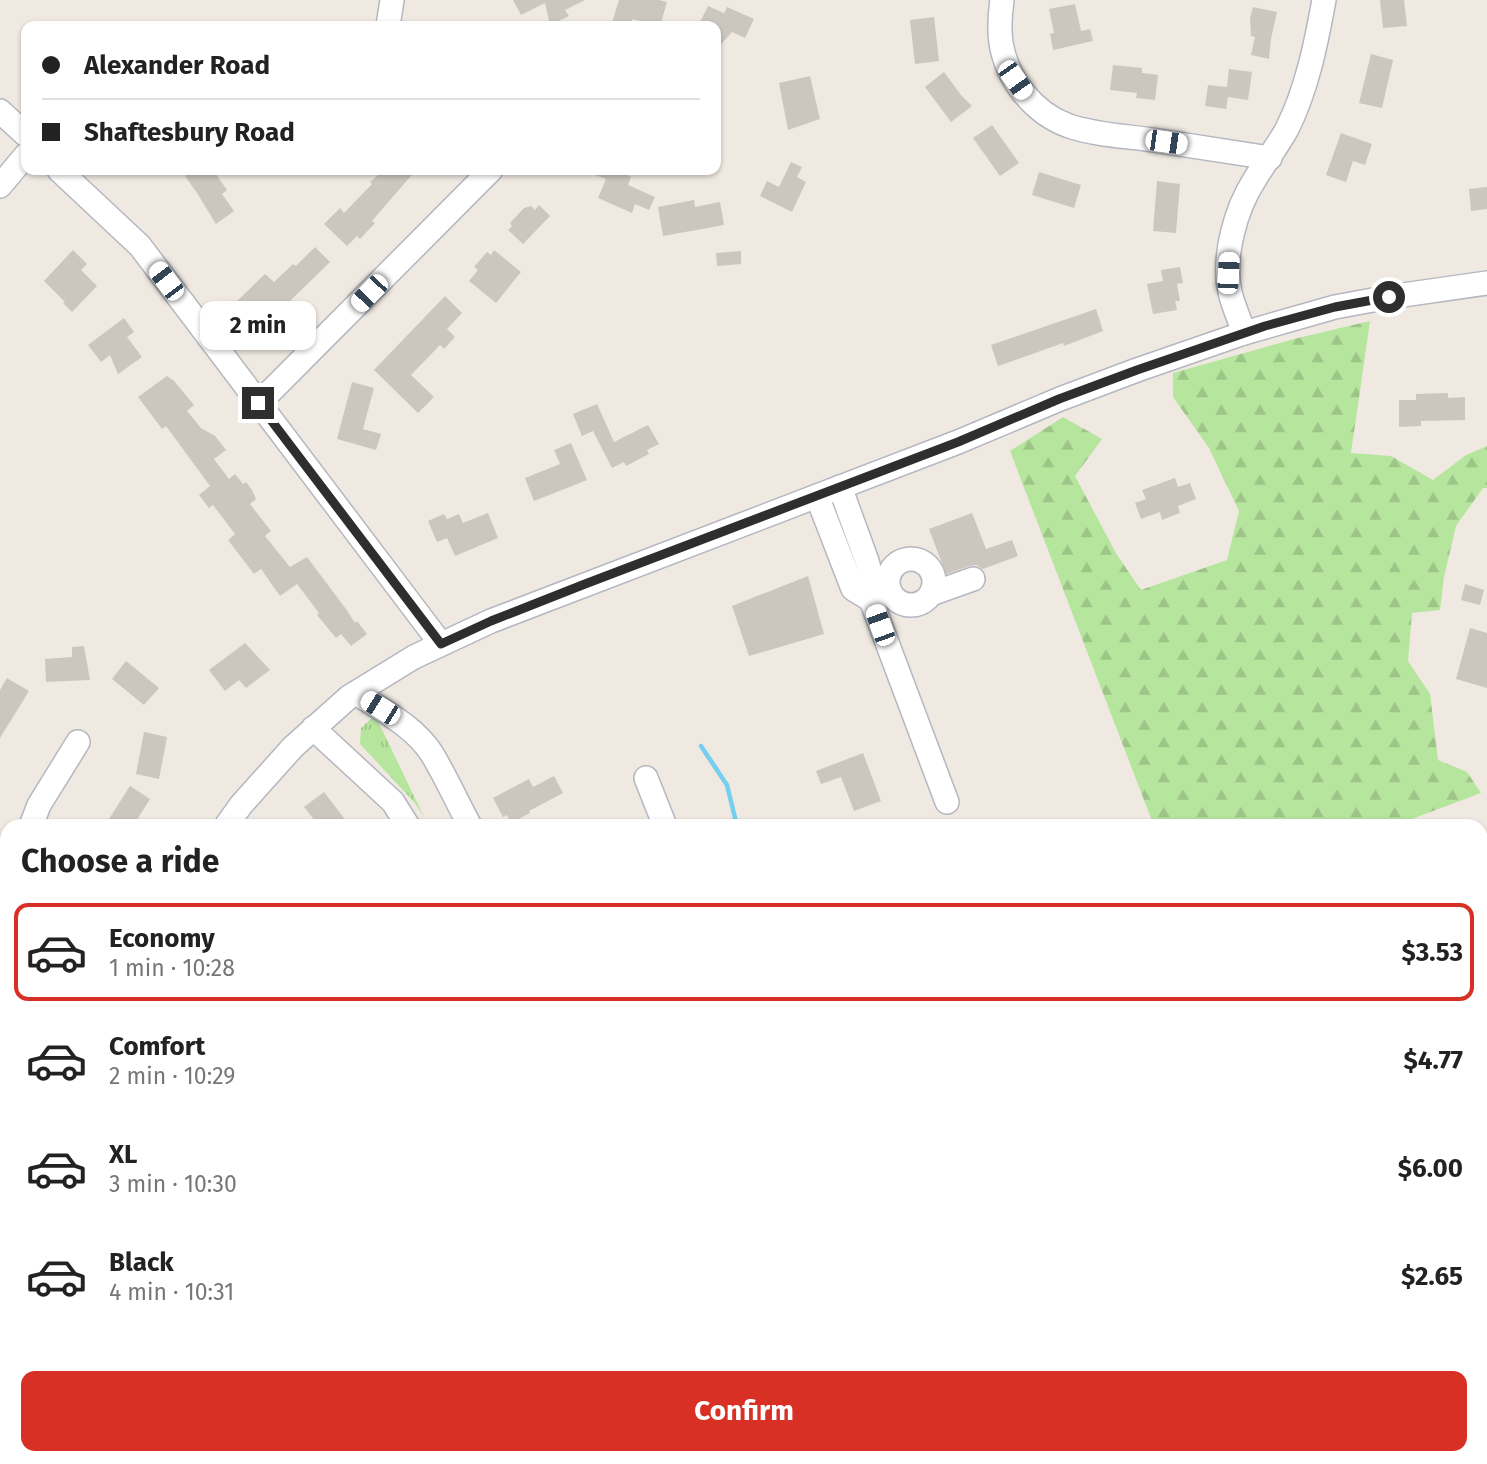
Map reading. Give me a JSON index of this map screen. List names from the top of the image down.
{
  "page": {
    "banner": ["Alexander Road", "Shaftesbury Road"],
    "bubble": "2 min",
    "heading": "Choose a ride",
    "list": [
      {
        "name": "Economy",
        "note": "1 min · 10:28",
        "value": "$3.53"
      },
      {
        "name": "Comfort",
        "note": "2 min · 10:29",
        "value": "$4.77"
      },
      {
        "name": "XL",
        "note": "3 min · 10:30",
        "value": "$6.00"
      },
      {
        "name": "Black",
        "note": "4 min · 10:31",
        "value": "$2.65"
      }
    ],
    "buttons": "Confirm"
  }
}
